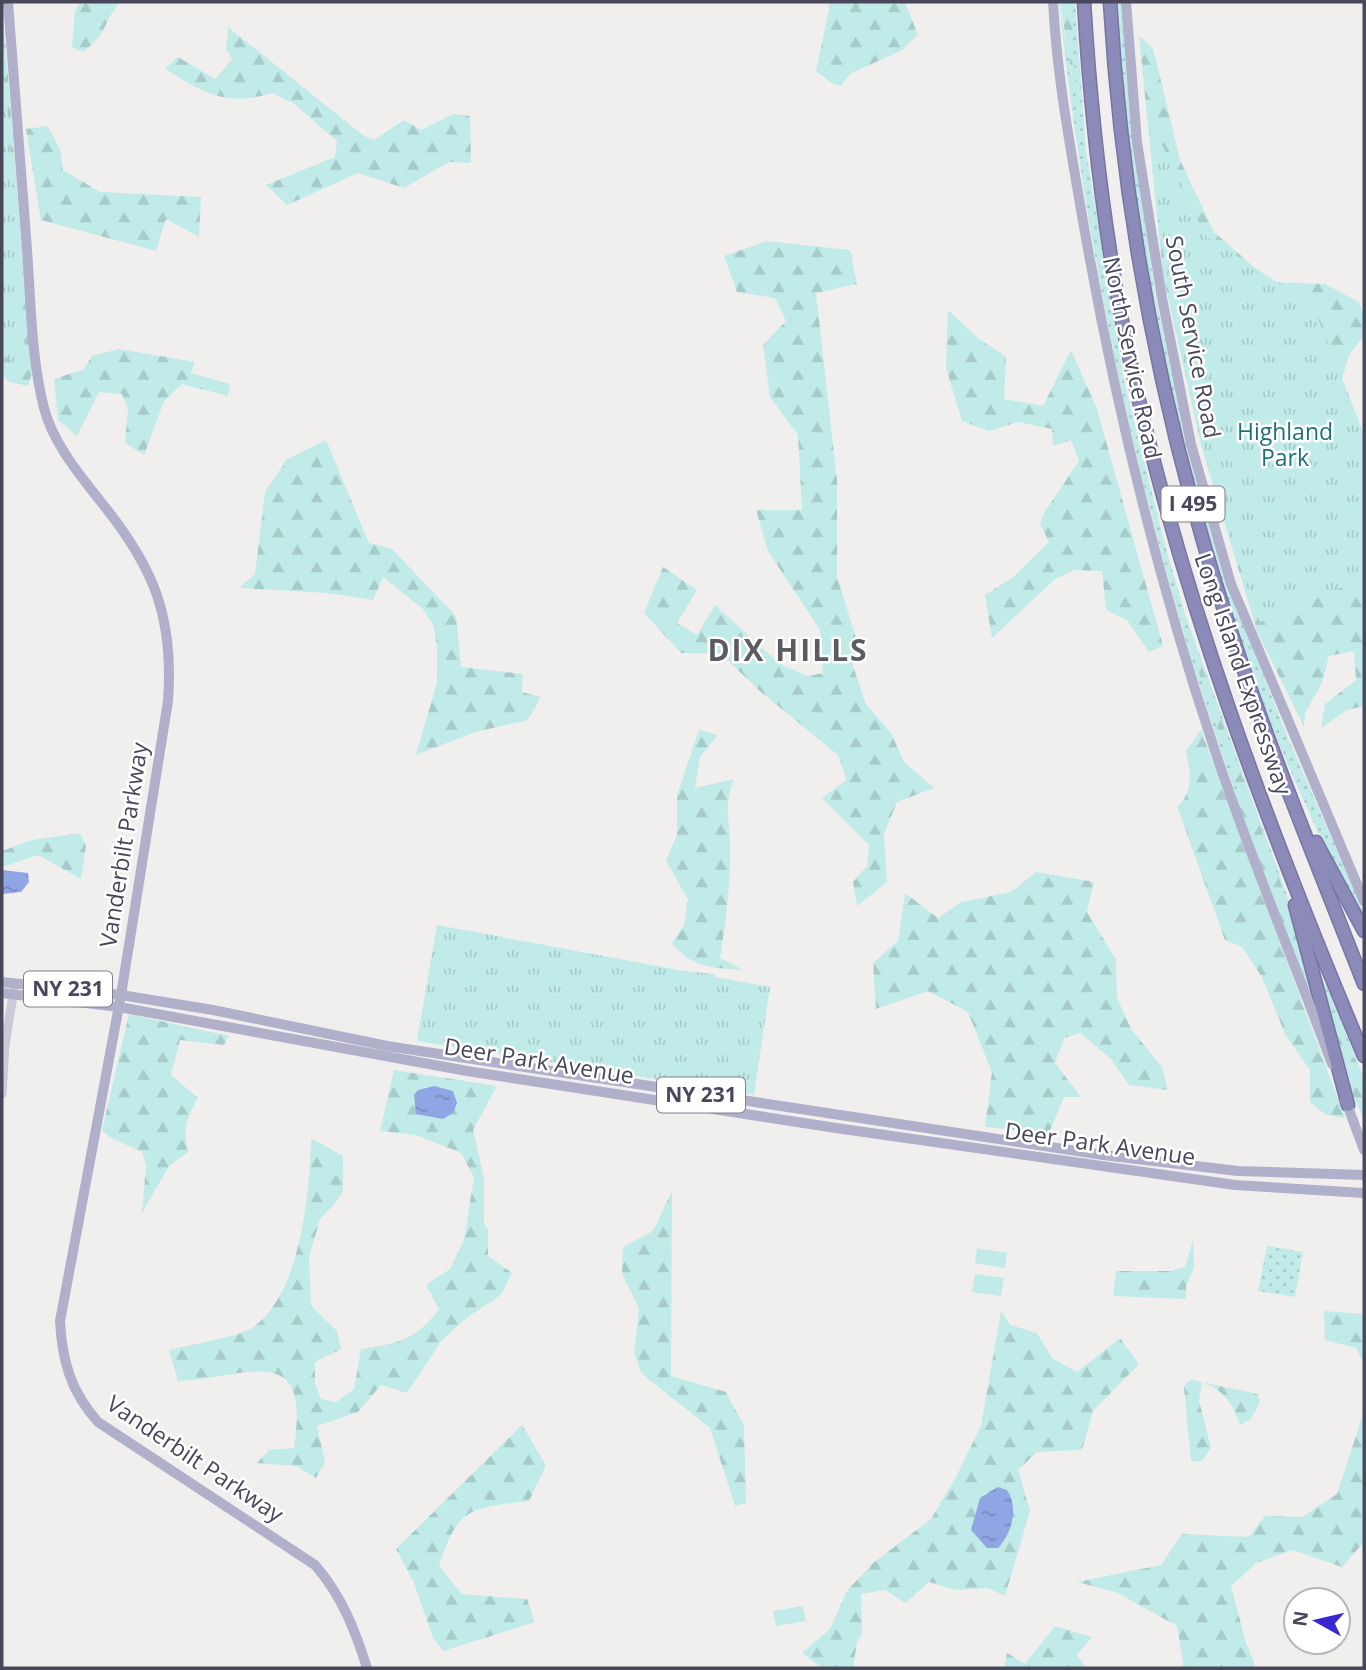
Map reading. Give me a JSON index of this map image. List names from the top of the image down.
{
  "streets": {
    "highway": ["I 495", "Long Island Expressway"],
    "main road": [
      "South Service Road",
      "North Service Road",
      "Vanderbilt Parkway",
      "NY 231",
      "Deer Park Avenue"
    ]
  },
  "crossings": [
    ["Vanderbilt Parkway", "Deer Park Avenue"]
  ],
  "districts": ["DIX HILLS"],
  "parks": ["Highland Park"],
  "north": "left"
}
